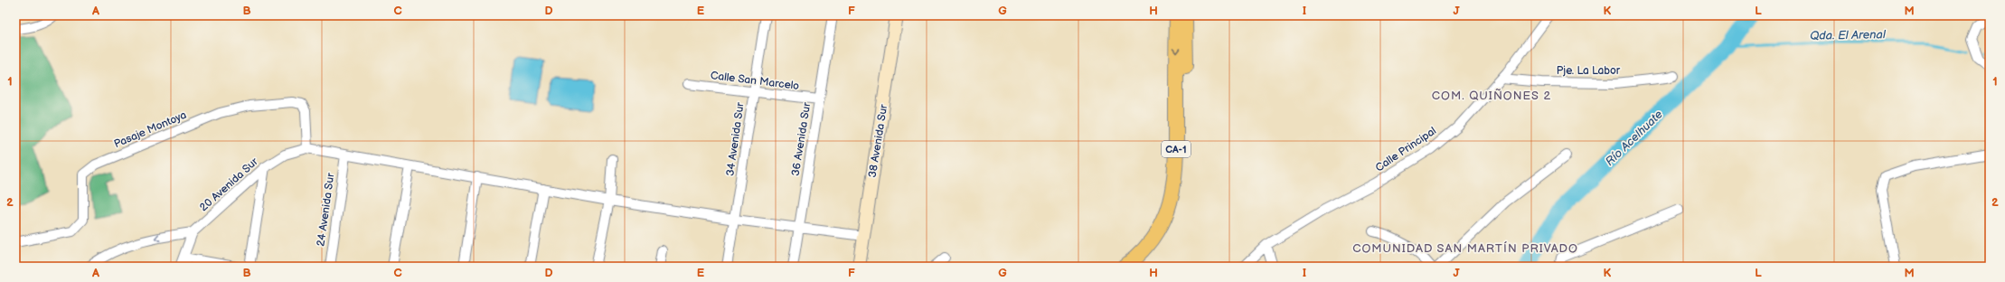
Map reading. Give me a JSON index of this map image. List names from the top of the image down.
{
  "streets": {
    "highway": ["CA-1"],
    "main road": ["38 Avenida Sur"],
    "street": [
      "Pje. La Labor",
      "Calle San Marcelo",
      "Pasaje Montoya",
      "34 Avenida Sur",
      "36 Avenida Sur",
      "Calle Principal",
      "20 Avenida Sur",
      "24 Avenida Sur"
    ]
  },
  "crossings": [
    ["Pje. La Labor", "Calle Principal"],
    ["Calle San Marcelo", "34 Avenida Sur"],
    ["Calle San Marcelo", "36 Avenida Sur"],
    ["Pasaje Montoya", "20 Avenida Sur"]
  ],
  "districts": ["COM. QUIÑONES 2", "COMUNIDAD SAN MARTÍN PRIVADO"],
  "water": ["Qda. El Arenal", "Río Acelhuate"],
  "grid": {
    "columns": [
      "A",
      "B",
      "C",
      "D",
      "E",
      "F",
      "G",
      "H",
      "I",
      "J",
      "K",
      "L",
      "M"
    ],
    "rows": ["1", "2"]
  }
}
